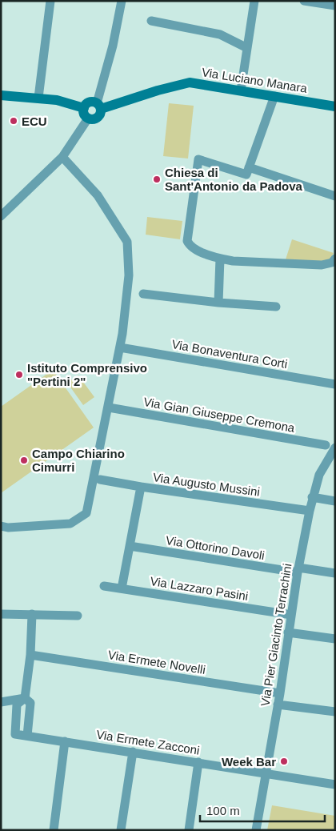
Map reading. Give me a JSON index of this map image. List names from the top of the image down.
{
  "streets": {
    "street": [
      "Via Luciano Manara",
      "Via Bonaventura Corti",
      "Via Gian Giuseppe Cremona",
      "Via Augusto Mussini",
      "Via Ottorino Davoli",
      "Via Lazzaro Pasini",
      "Via Pier Giacinto Terrachini",
      "Via Ermete Novelli",
      "Via Ermete Zacconi"
    ]
  },
  "crossings": [
    ["Via Augusto Mussini", "Via Pier Giacinto Terrachini"],
    ["Via Ottorino Davoli", "Via Pier Giacinto Terrachini"],
    ["Via Lazzaro Pasini", "Via Pier Giacinto Terrachini"],
    ["Via Pier Giacinto Terrachini", "Via Ermete Novelli"],
    ["Via Pier Giacinto Terrachini", "Via Ermete Zacconi"]
  ],
  "places": [
    "ECU",
    "Chiesa di Sant'Antonio da Padova",
    "Istituto Comprensivo \"Pertini 2\"",
    "Campo Chiarino Cimurri",
    "Week Bar"
  ],
  "scale_bar": "100 m"
}
